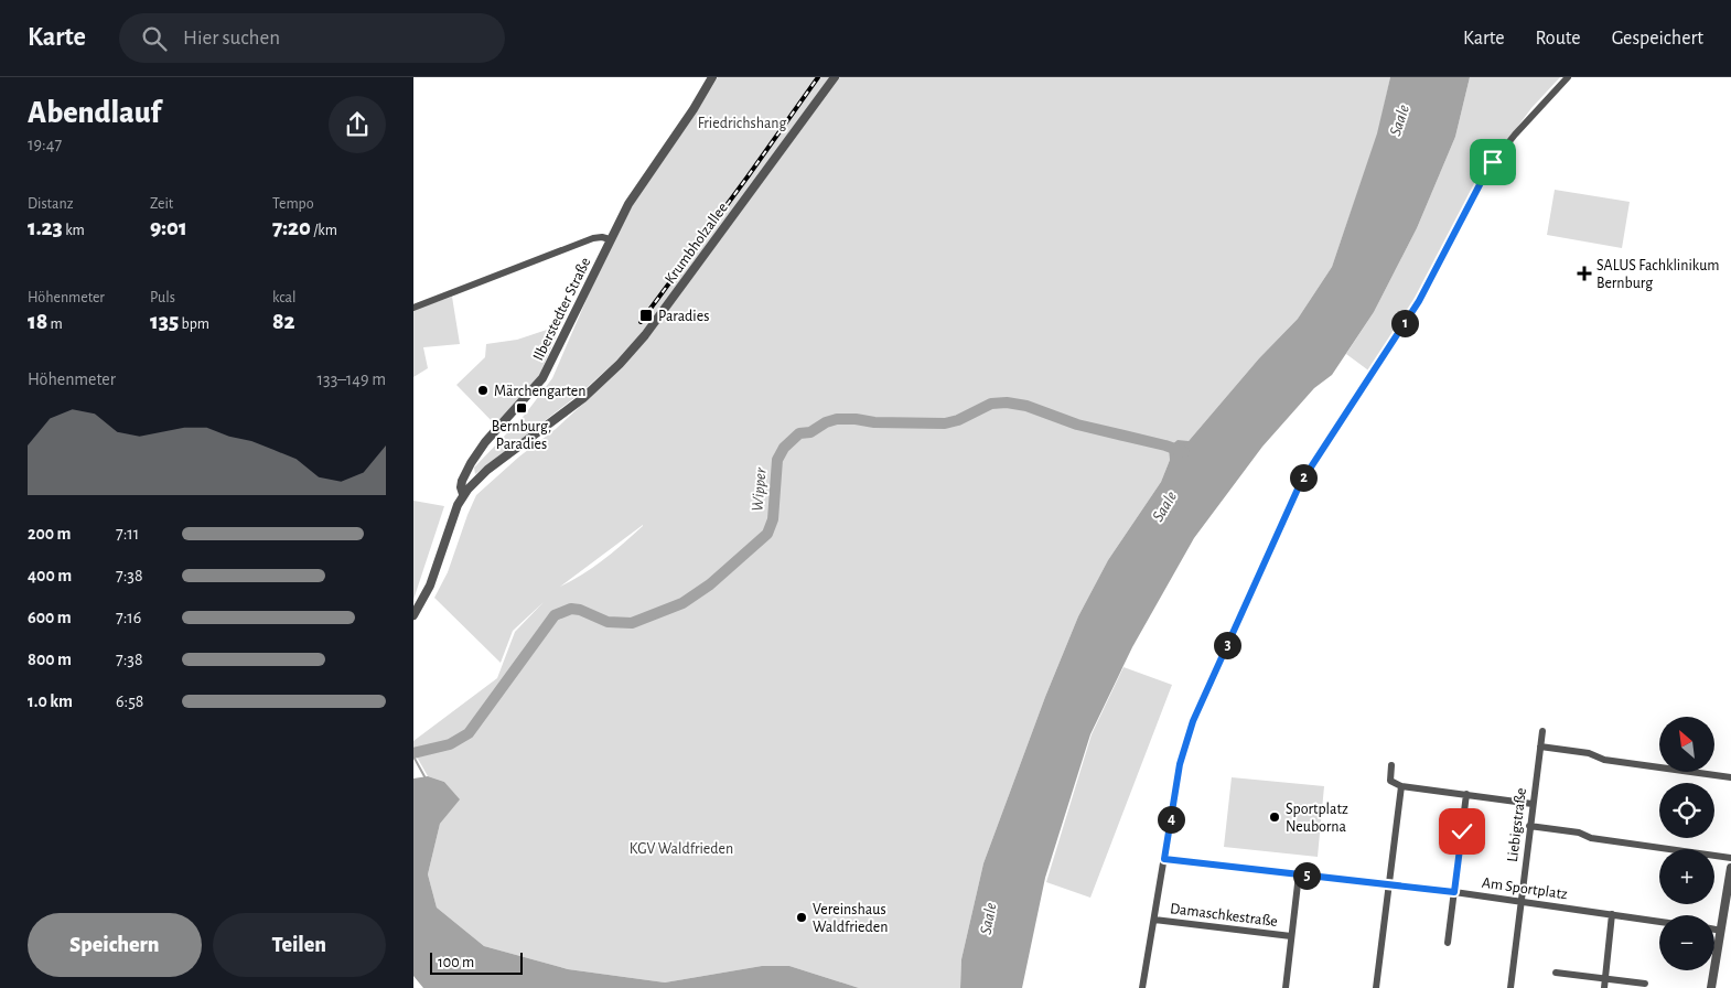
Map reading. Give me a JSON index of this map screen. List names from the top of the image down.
{
  "streets": {
    "street": [
      "Krumbholzallee",
      "Ilberstedter Straße",
      "Liebigstraße",
      "Am Sportplatz",
      "Damaschkestraße"
    ]
  },
  "crossings": [
    ["Krumbholzallee", "Ilberstedter Straße"],
    ["Liebigstraße", "Am Sportplatz"],
    ["Am Sportplatz", "Damaschkestraße"]
  ],
  "water": ["Saale", "Wipper"],
  "parks": ["Friedrichshang", "KGV Waldfrieden"],
  "places": {
    "health": ["SALUS Fachklinikum Bernburg"],
    "transit": ["Paradies", "Bernburg, Paradies"],
    "other": ["Märchengarten", "Sportplatz Neuborna", "Vereinshaus Waldfrieden"]
  },
  "scale_bar": "100 m",
  "north": "top left",
  "page": {
    "header": "Karte",
    "search": "Hier suchen",
    "nav": ["Karte", "Route", "Gespeichert"],
    "heading": ["Abendlauf", "19:47"],
    "stats": [
      ["Distanz", "1.23 km"],
      ["Zeit", "9:01"],
      ["Tempo", "7:20 /km"],
      ["Höhenmeter", "18 m"],
      ["Puls", "135 bpm"],
      ["kcal", "82"]
    ],
    "pins": [
      "1",
      "2",
      "3",
      "4",
      "5"
    ],
    "chart": ["Höhenmeter", "133–149 m"],
    "list": [
      {
        "name": "200 m",
        "note": "7:11"
      },
      {
        "name": "400 m",
        "note": "7:38"
      },
      {
        "name": "600 m",
        "note": "7:16"
      },
      {
        "name": "800 m",
        "note": "7:38"
      },
      {
        "name": "1.0 km",
        "note": "6:58"
      }
    ],
    "map_buttons": ["+", "−"],
    "buttons": ["Speichern", "Teilen"],
    "scale": "100 m"
  }
}
